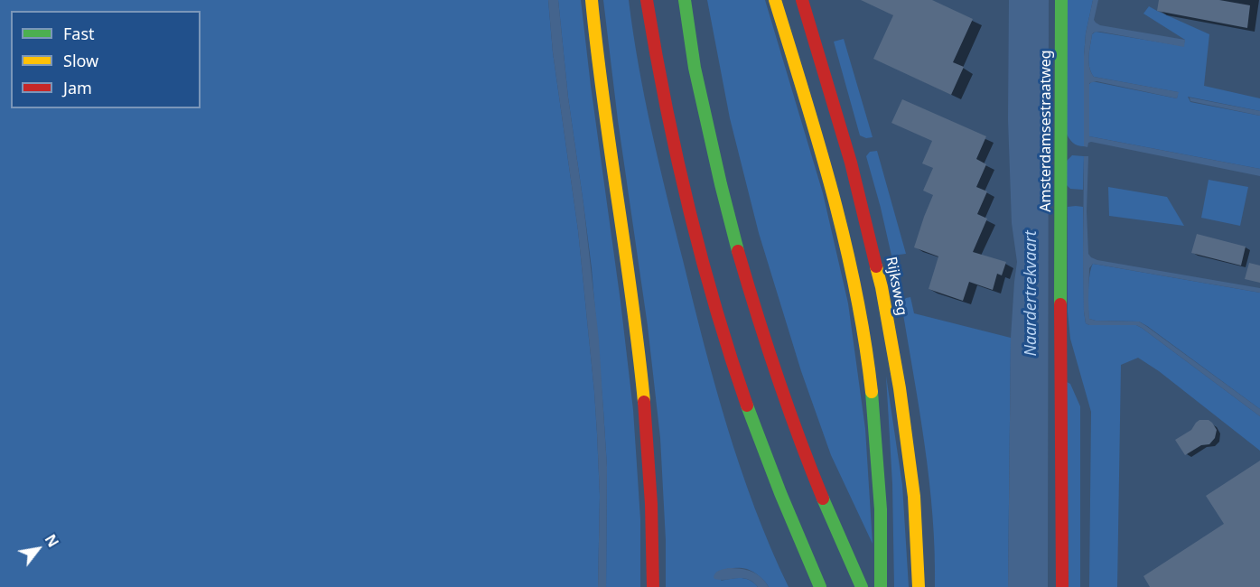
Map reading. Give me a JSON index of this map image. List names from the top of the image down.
{
  "streets": {
    "main road": ["Amsterdamsestraatweg", "Rijksweg"]
  },
  "water": ["Naardertrekvaart"],
  "legend": ["Fast", "Slow", "Jam"],
  "north": "top right"
}
